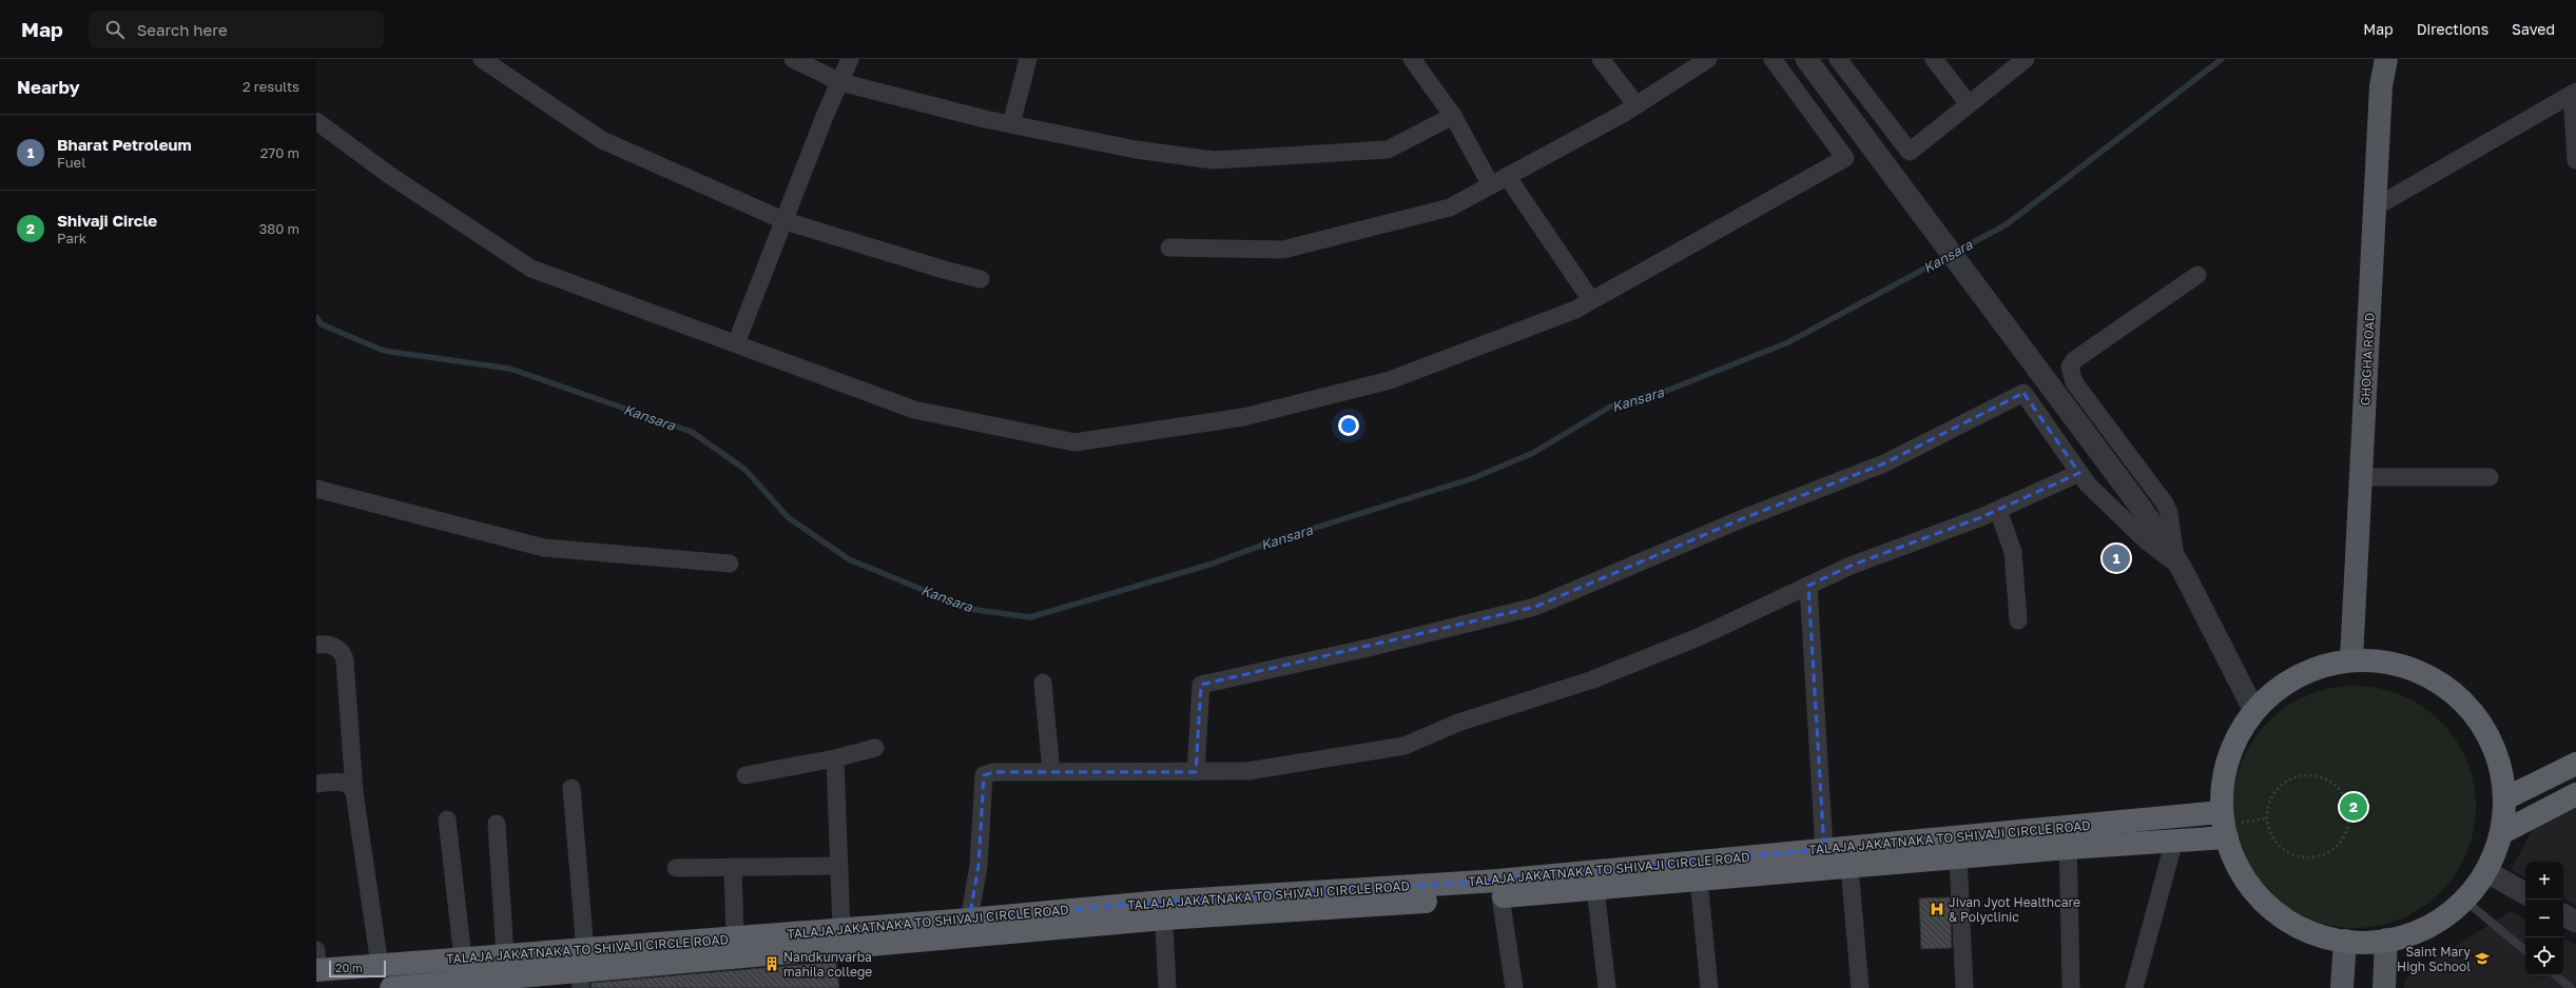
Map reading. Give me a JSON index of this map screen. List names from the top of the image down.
{
  "streets": {
    "highway": ["TALAJA JAKATNAKA TO SHIVAJI CIRCLE ROAD"],
    "main road": ["GHOGHA ROAD"]
  },
  "water": ["Kansara"],
  "places": {
    "hospital": ["Jivan Jyot Healthcare & Polyclinic"],
    "school or university": ["Saint Mary High School"],
    "building": ["Nandkunvarba mahila college"]
  },
  "scale_bar": "20 m",
  "page": {
    "header": "Map",
    "search": "Search here",
    "nav": ["Map", "Directions", "Saved"],
    "heading": ["Nearby", "2 results"],
    "list": [
      {
        "mark": "1",
        "name": "Bharat Petroleum",
        "note": "Fuel",
        "value": "270 m"
      },
      {
        "mark": "2",
        "name": "Shivaji Circle",
        "note": "Park",
        "value": "380 m"
      }
    ],
    "pins": ["1", "2"],
    "map_buttons": ["+", "−"],
    "scale": "20 m"
  }
}
